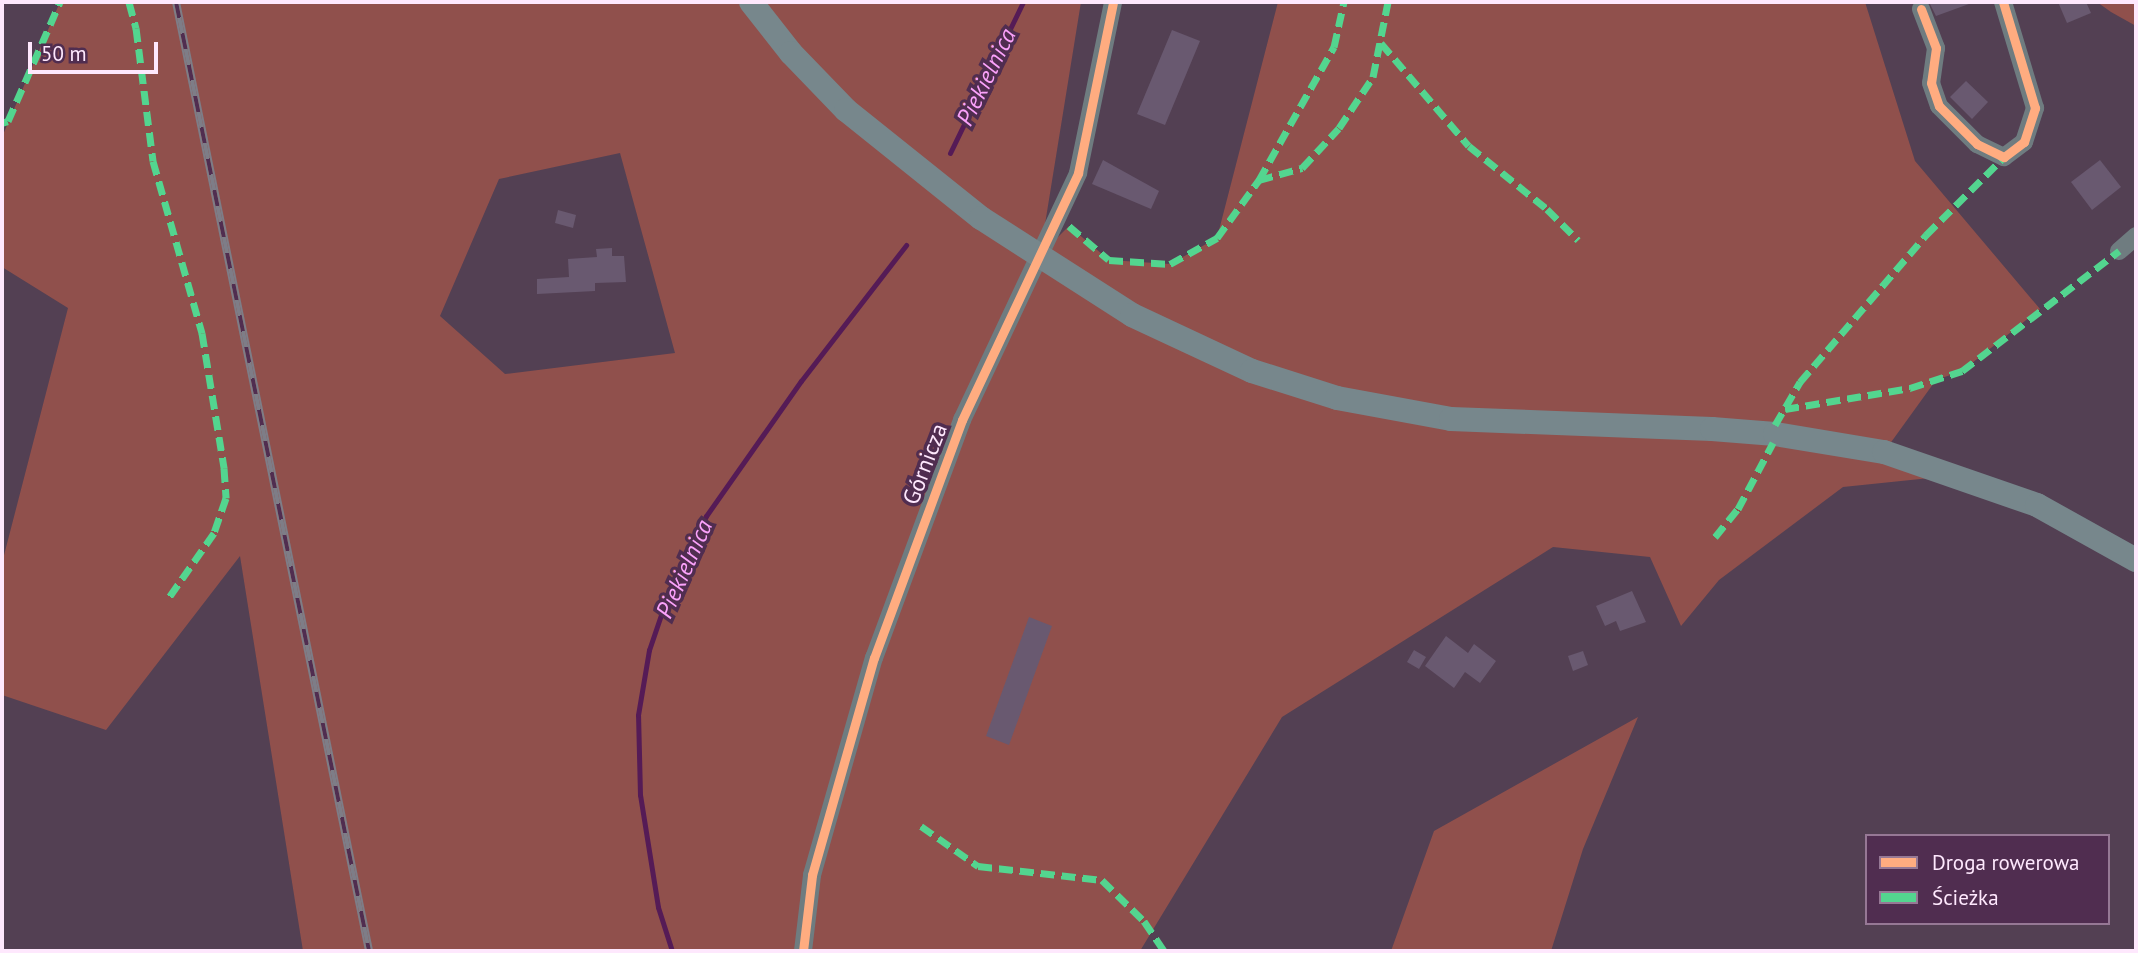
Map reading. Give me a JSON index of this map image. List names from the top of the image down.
{
  "streets": {
    "street": ["Górnicza"]
  },
  "water": ["Piekielnica"],
  "legend": ["Droga rowerowa", "Ścieżka"],
  "scale_bar": "50 m"
}
